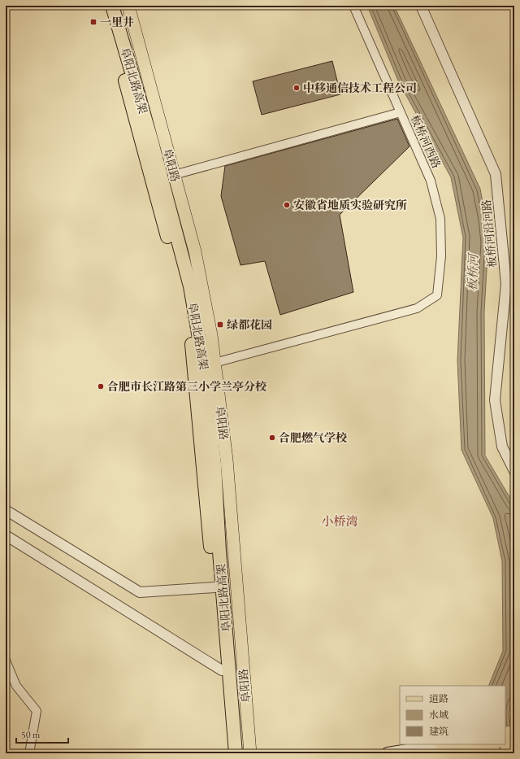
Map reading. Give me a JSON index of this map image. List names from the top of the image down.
{
  "streets": {
    "highway": ["阜阳北路高架"],
    "main road": ["阜阳路"],
    "street": ["板桥河西路", "板桥河沿河路"]
  },
  "crossings": [
    ["板桥河西路", "阜阳路"]
  ],
  "districts": ["小桥湾"],
  "water": ["板桥河"],
  "places": {
    "transit": ["一里井", "绿都花园"],
    "other": [
      "中移通信技术工程公司",
      "安徽省地质实验研究所",
      "合肥市长江路第三小学兰亭分校",
      "合肥燃气学校"
    ]
  },
  "legend": ["道路", "水域", "建筑"],
  "scale_bar": "50 m"
}
